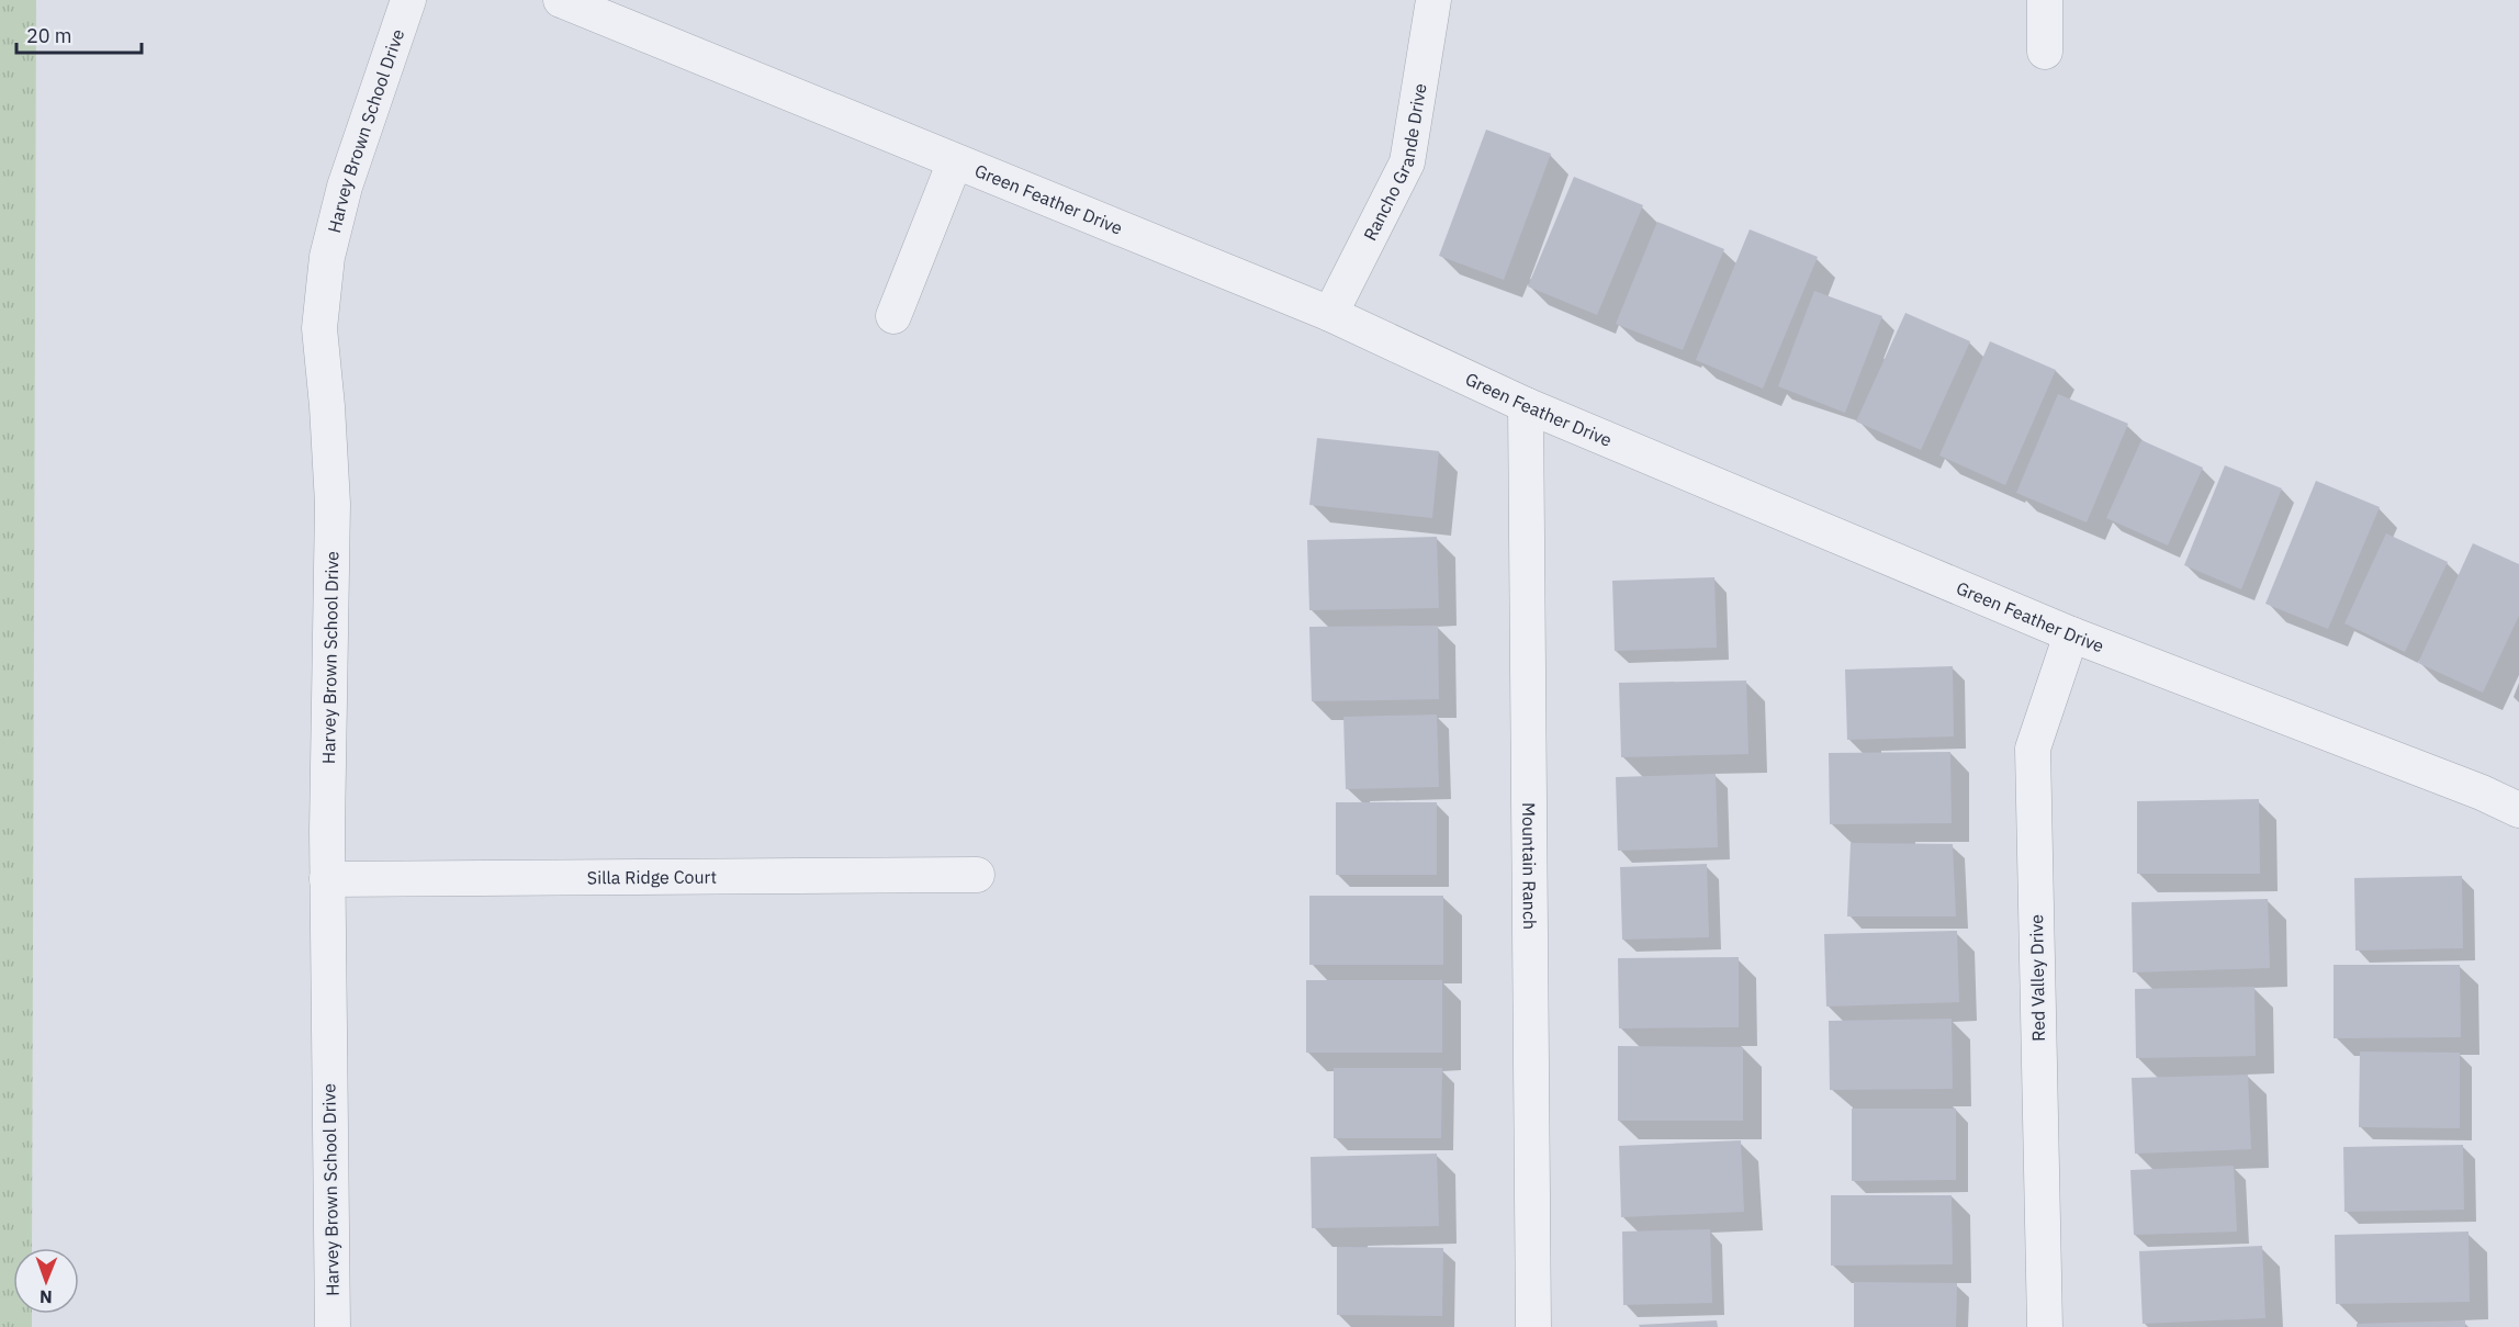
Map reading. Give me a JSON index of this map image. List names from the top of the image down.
{
  "streets": {
    "street": [
      "Harvey Brown School Drive",
      "Rancho Grande Drive",
      "Green Feather Drive",
      "Mountain Ranch",
      "Silla Ridge Court",
      "Red Valley Drive"
    ]
  },
  "crossings": [
    ["Harvey Brown School Drive", "Silla Ridge Court"],
    ["Rancho Grande Drive", "Green Feather Drive"],
    ["Green Feather Drive", "Mountain Ranch"],
    ["Green Feather Drive", "Red Valley Drive"]
  ],
  "scale_bar": "20 m",
  "north": "bottom"
}
